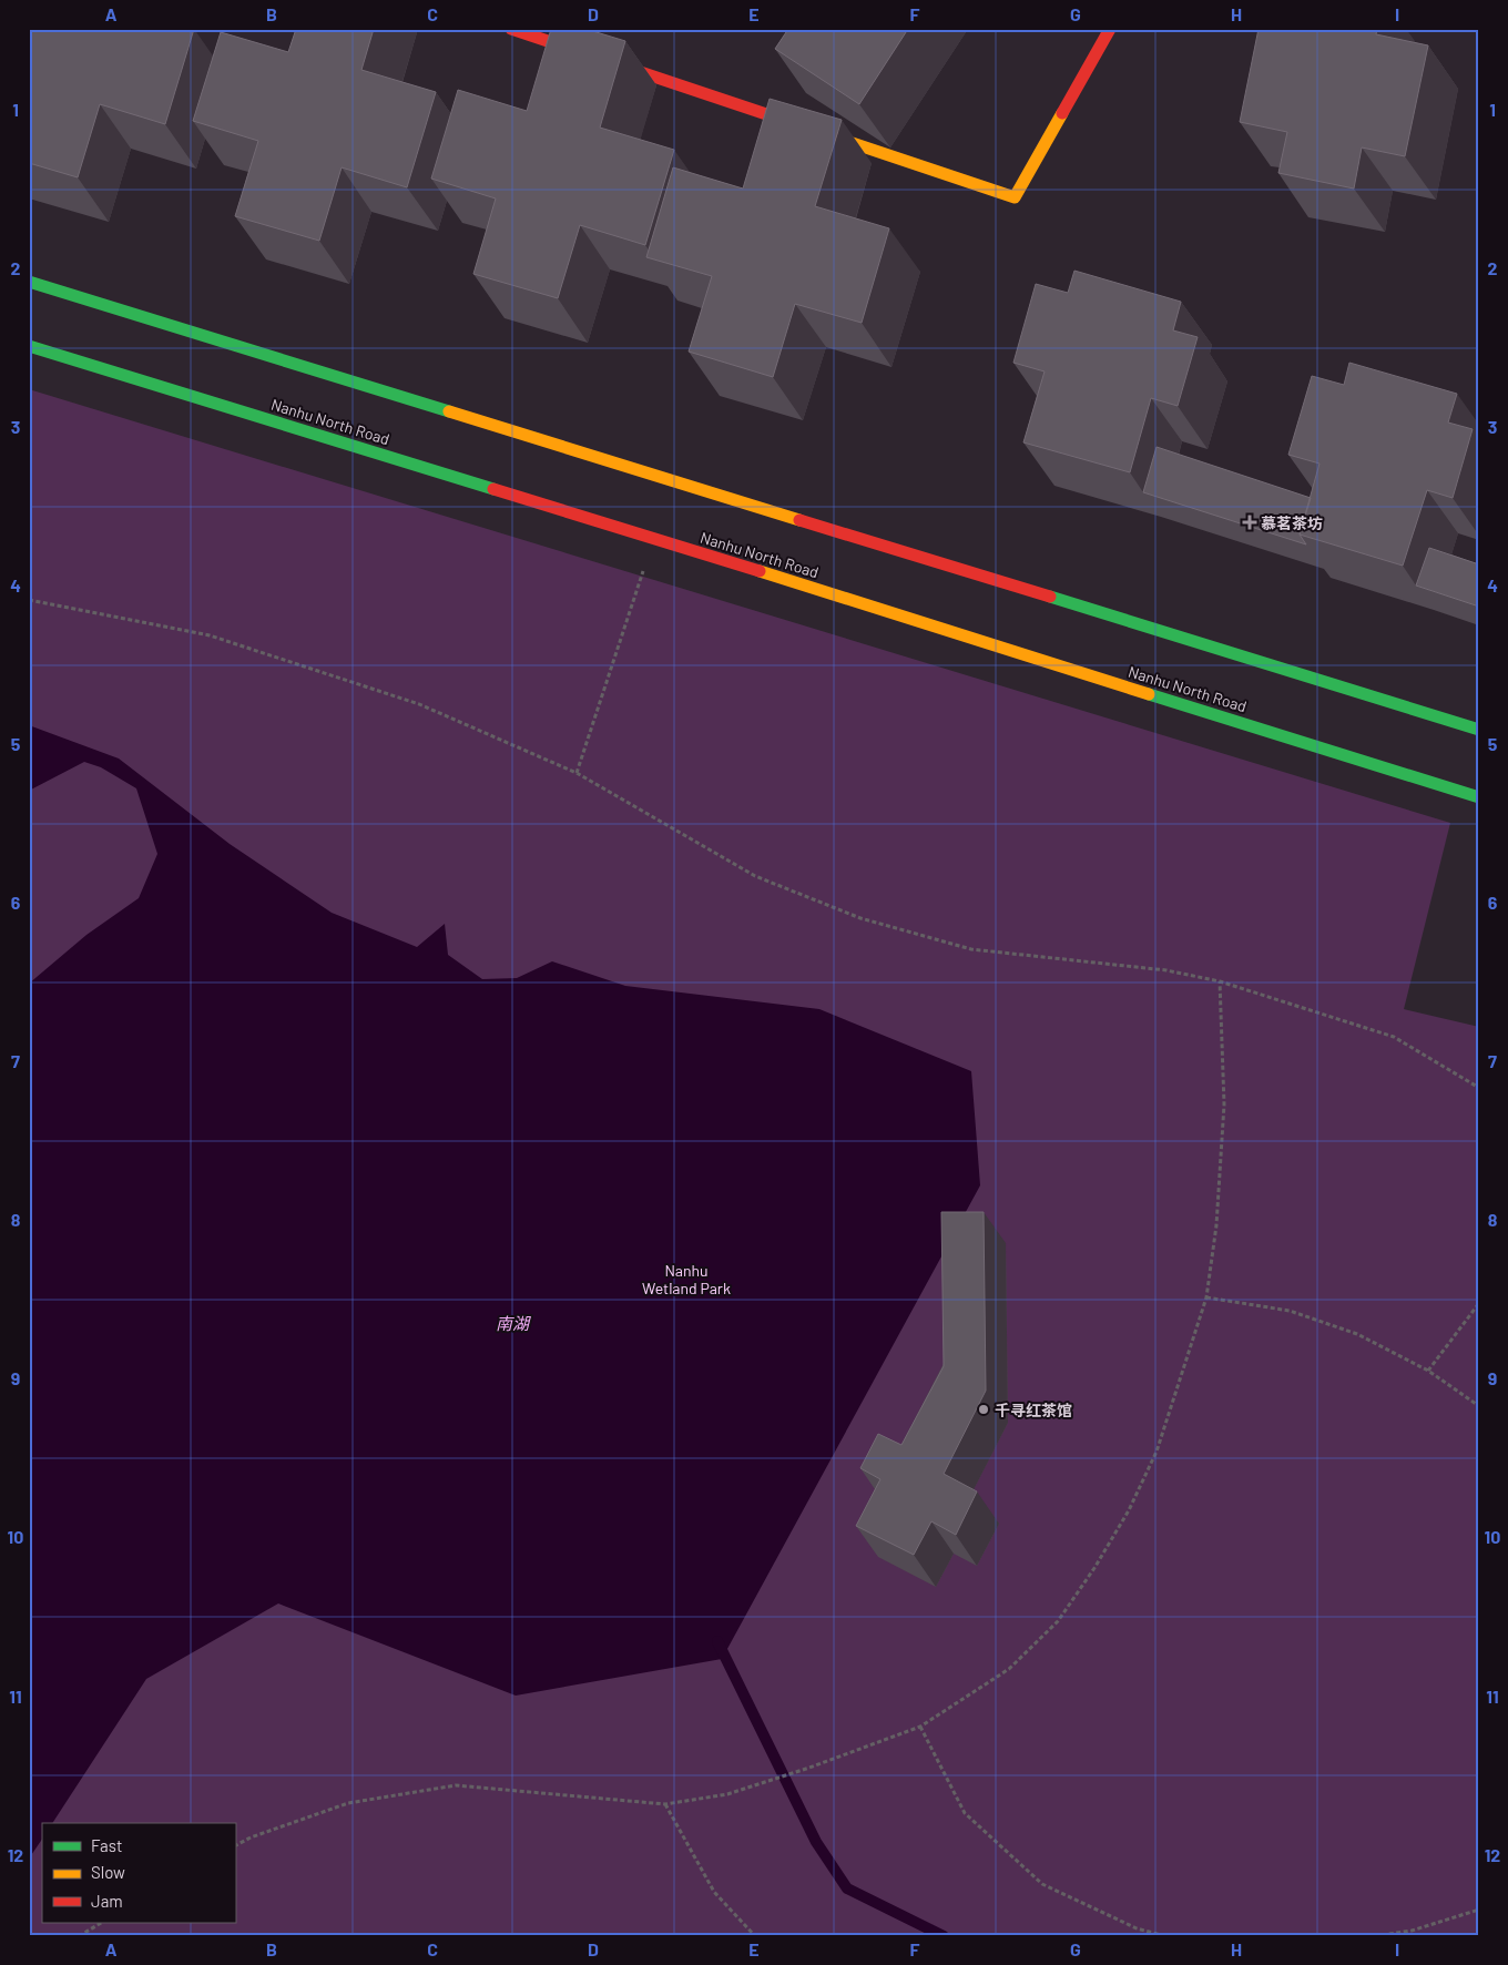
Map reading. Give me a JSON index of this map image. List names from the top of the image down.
{
  "streets": {
    "main road": ["Nanhu North Road"]
  },
  "water": ["南湖"],
  "parks": ["Nanhu Wetland Park"],
  "places": {
    "health": ["慕茗茶坊"],
    "other": ["千寻红茶馆"]
  },
  "legend": ["Fast", "Slow", "Jam"],
  "grid": {
    "columns": [
      "A",
      "B",
      "C",
      "D",
      "E",
      "F",
      "G",
      "H",
      "I"
    ],
    "rows": [
      "1",
      "2",
      "3",
      "4",
      "5",
      "6",
      "7",
      "8",
      "9",
      "10",
      "11",
      "12"
    ]
  }
}
